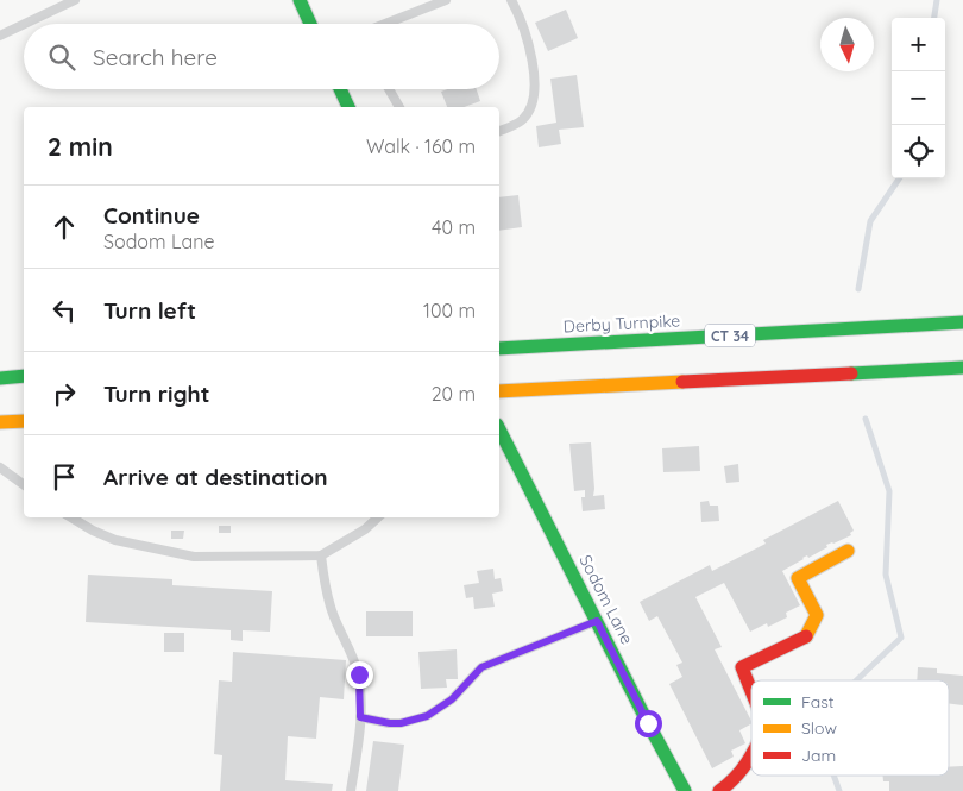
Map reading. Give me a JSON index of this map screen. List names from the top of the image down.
{
  "streets": {
    "main road": ["Derby Turnpike", "CT 34", "Sodom Lane"]
  },
  "legend": ["Fast", "Slow", "Jam"],
  "north": "bottom",
  "page": {
    "map_buttons": ["+", "−"],
    "search": "Search here",
    "heading": ["2 min", "Walk · 160 m"],
    "list": [
      ["Continue", "Sodom Lane", "40 m"],
      ["Turn left", "100 m"],
      ["Turn right", "20 m"],
      "Arrive at destination"
    ]
  }
}
